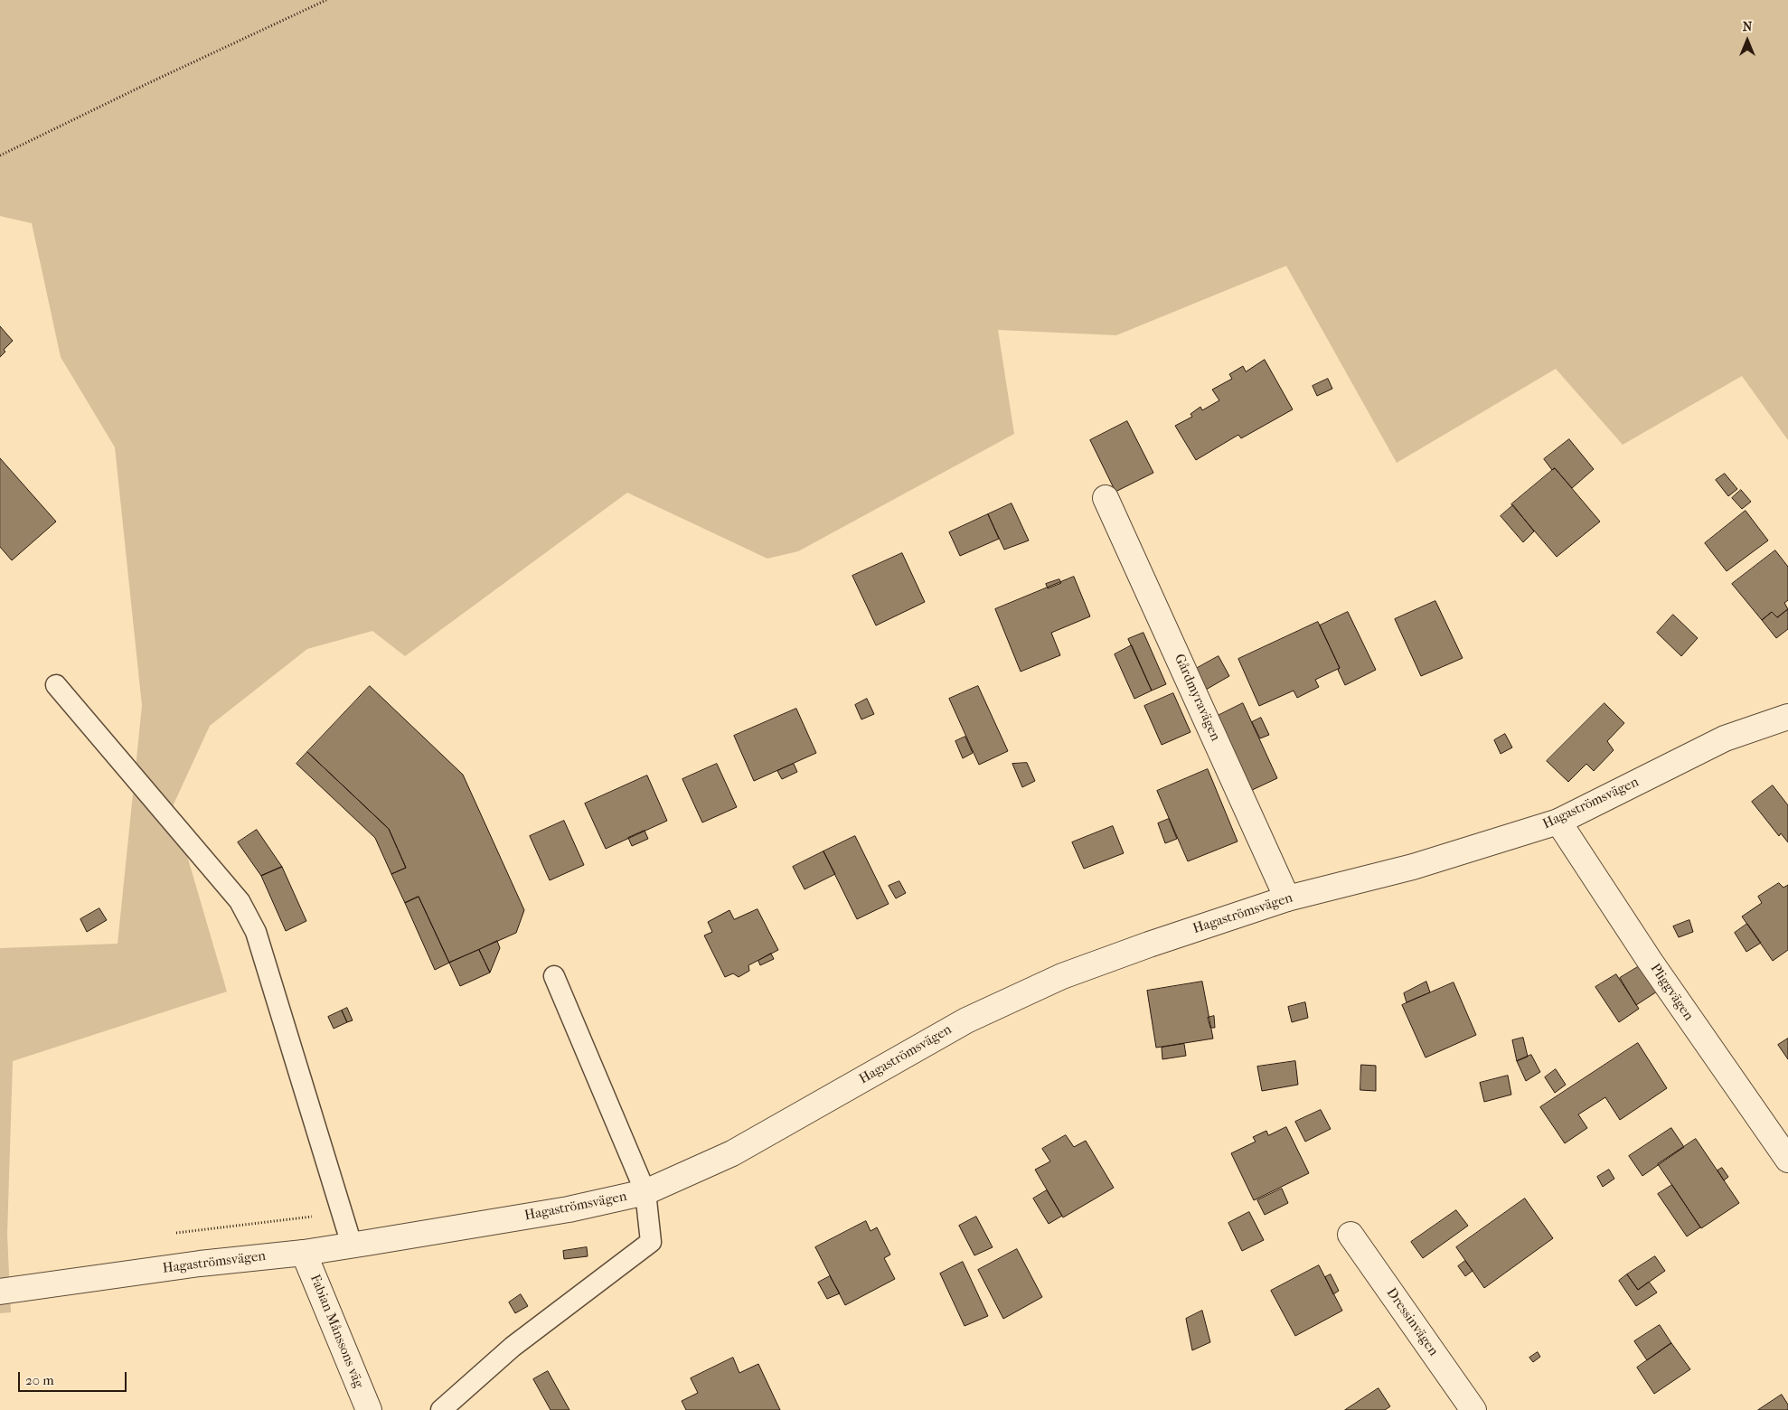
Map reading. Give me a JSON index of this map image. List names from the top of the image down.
{
  "streets": {
    "street": [
      "Gårdmyravägen",
      "Hagaströmsvägen",
      "Pliggvägen",
      "Dressinvägen",
      "Fabian Månssons väg"
    ]
  },
  "crossings": [
    ["Gårdmyravägen", "Hagaströmsvägen"],
    ["Hagaströmsvägen", "Pliggvägen"],
    ["Hagaströmsvägen", "Fabian Månssons väg"]
  ],
  "scale_bar": "20 m",
  "north": "top"
}
